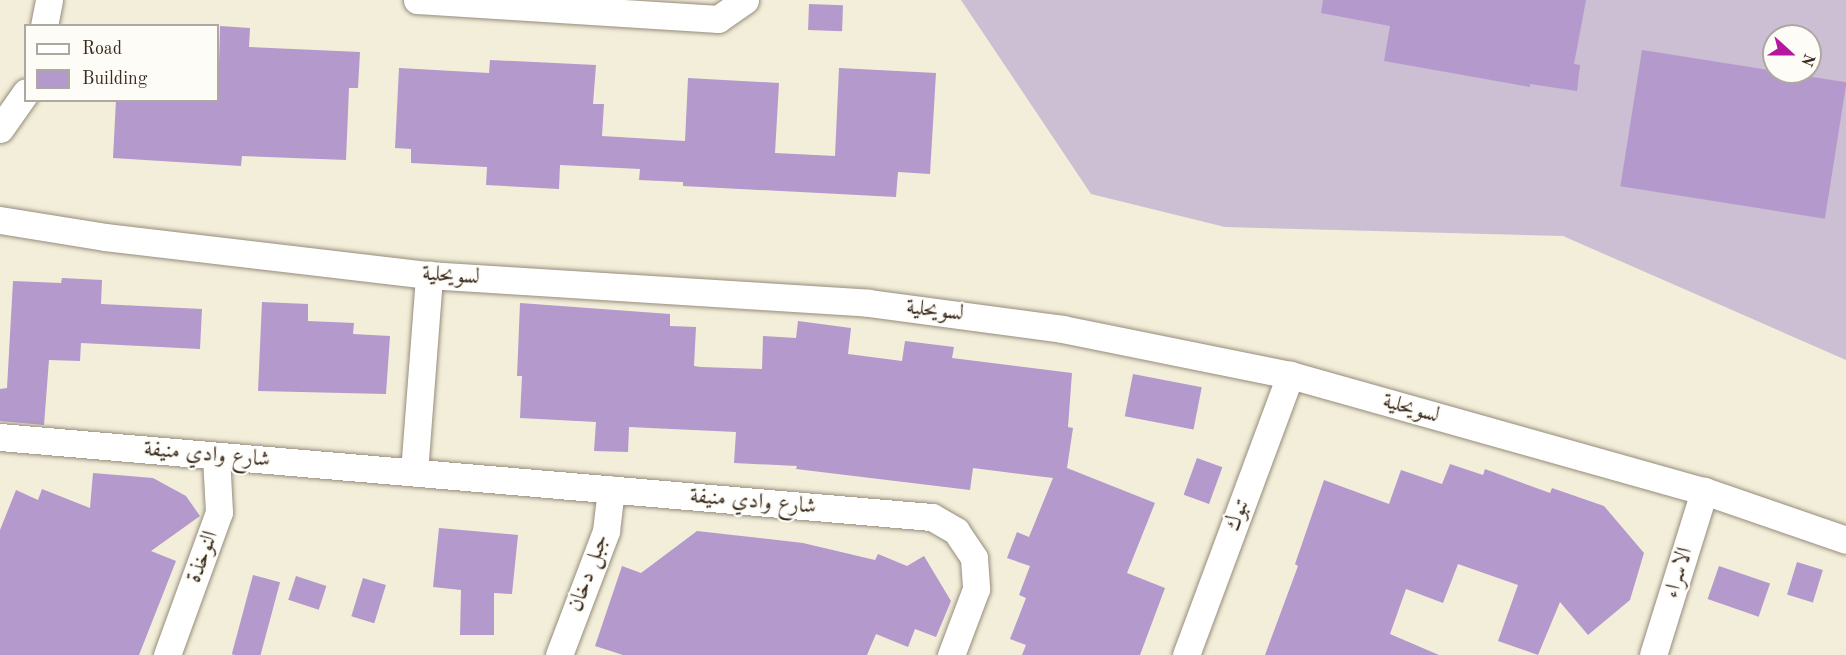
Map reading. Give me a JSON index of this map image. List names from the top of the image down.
{
  "streets": {
    "street": [
      "لسويحلية",
      "شارع وادي منيفة",
      "تبوك",
      "النوخذة",
      "جبل دخان",
      "الاسراء"
    ]
  },
  "crossings": [
    ["لسويحلية", "تبوك"],
    ["لسويحلية", "الاسراء"],
    ["شارع وادي منيفة", "النوخذة"],
    ["شارع وادي منيفة", "جبل دخان"]
  ],
  "legend": ["Road", "Building"],
  "north": "right"
}
